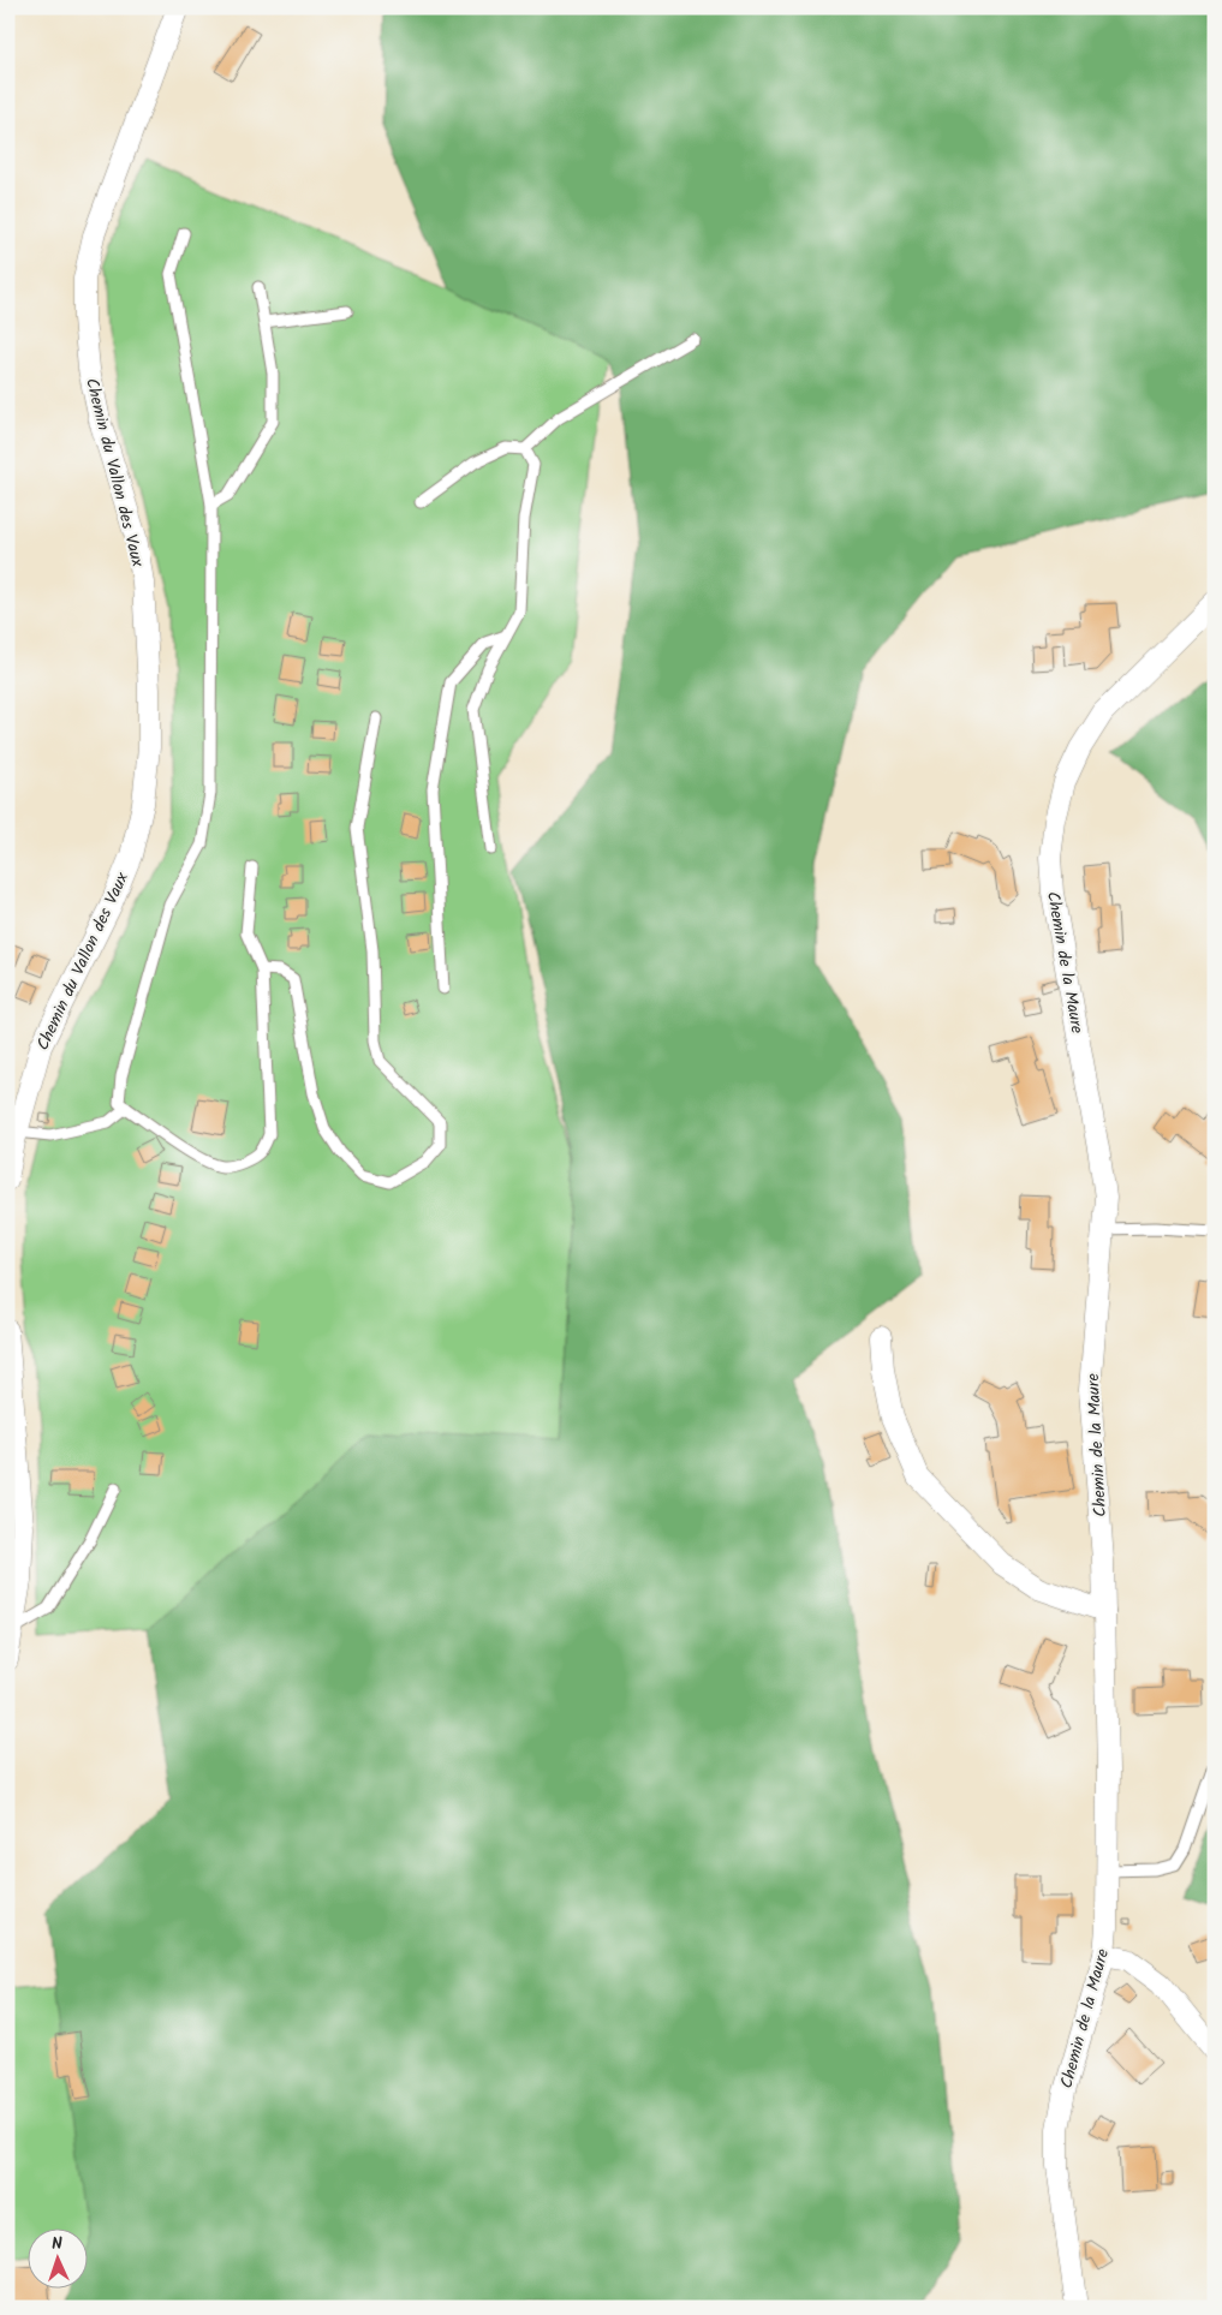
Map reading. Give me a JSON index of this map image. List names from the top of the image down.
{
  "streets": {
    "street": ["Chemin du Vallon des Vaux", "Chemin de la Maure"]
  },
  "north": "top"
}
